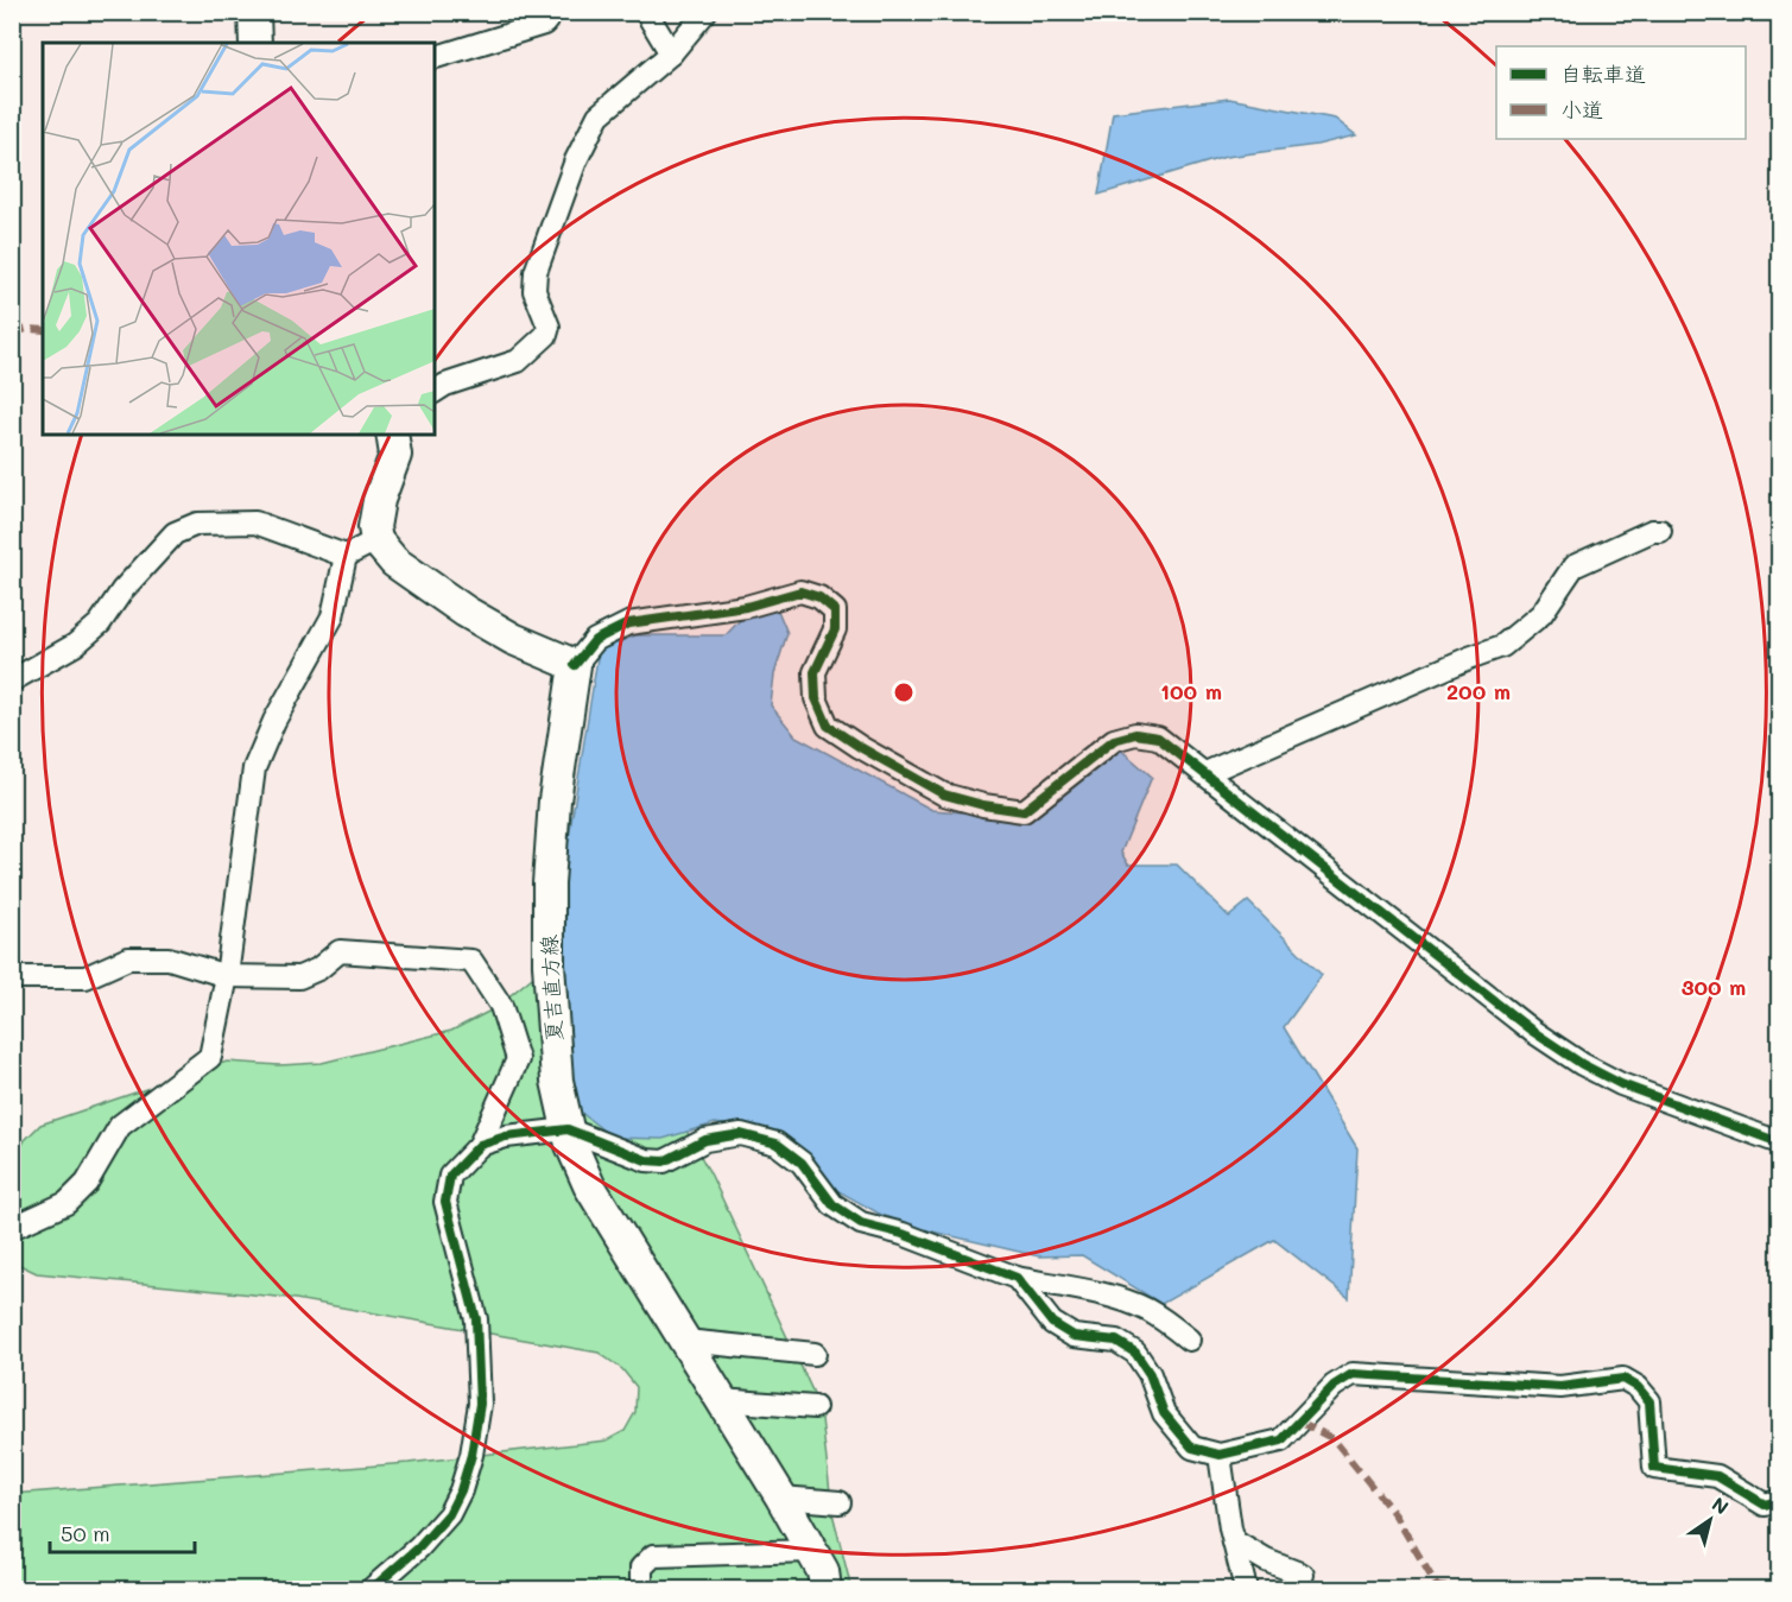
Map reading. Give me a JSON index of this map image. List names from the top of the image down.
{
  "streets": {
    "main road": ["夏吉直方線"]
  },
  "legend": ["自転車道", "小道"],
  "scale_bar": "50 m",
  "north": "top right",
  "rings": ["100 m", "200 m", "300 m"]
}
